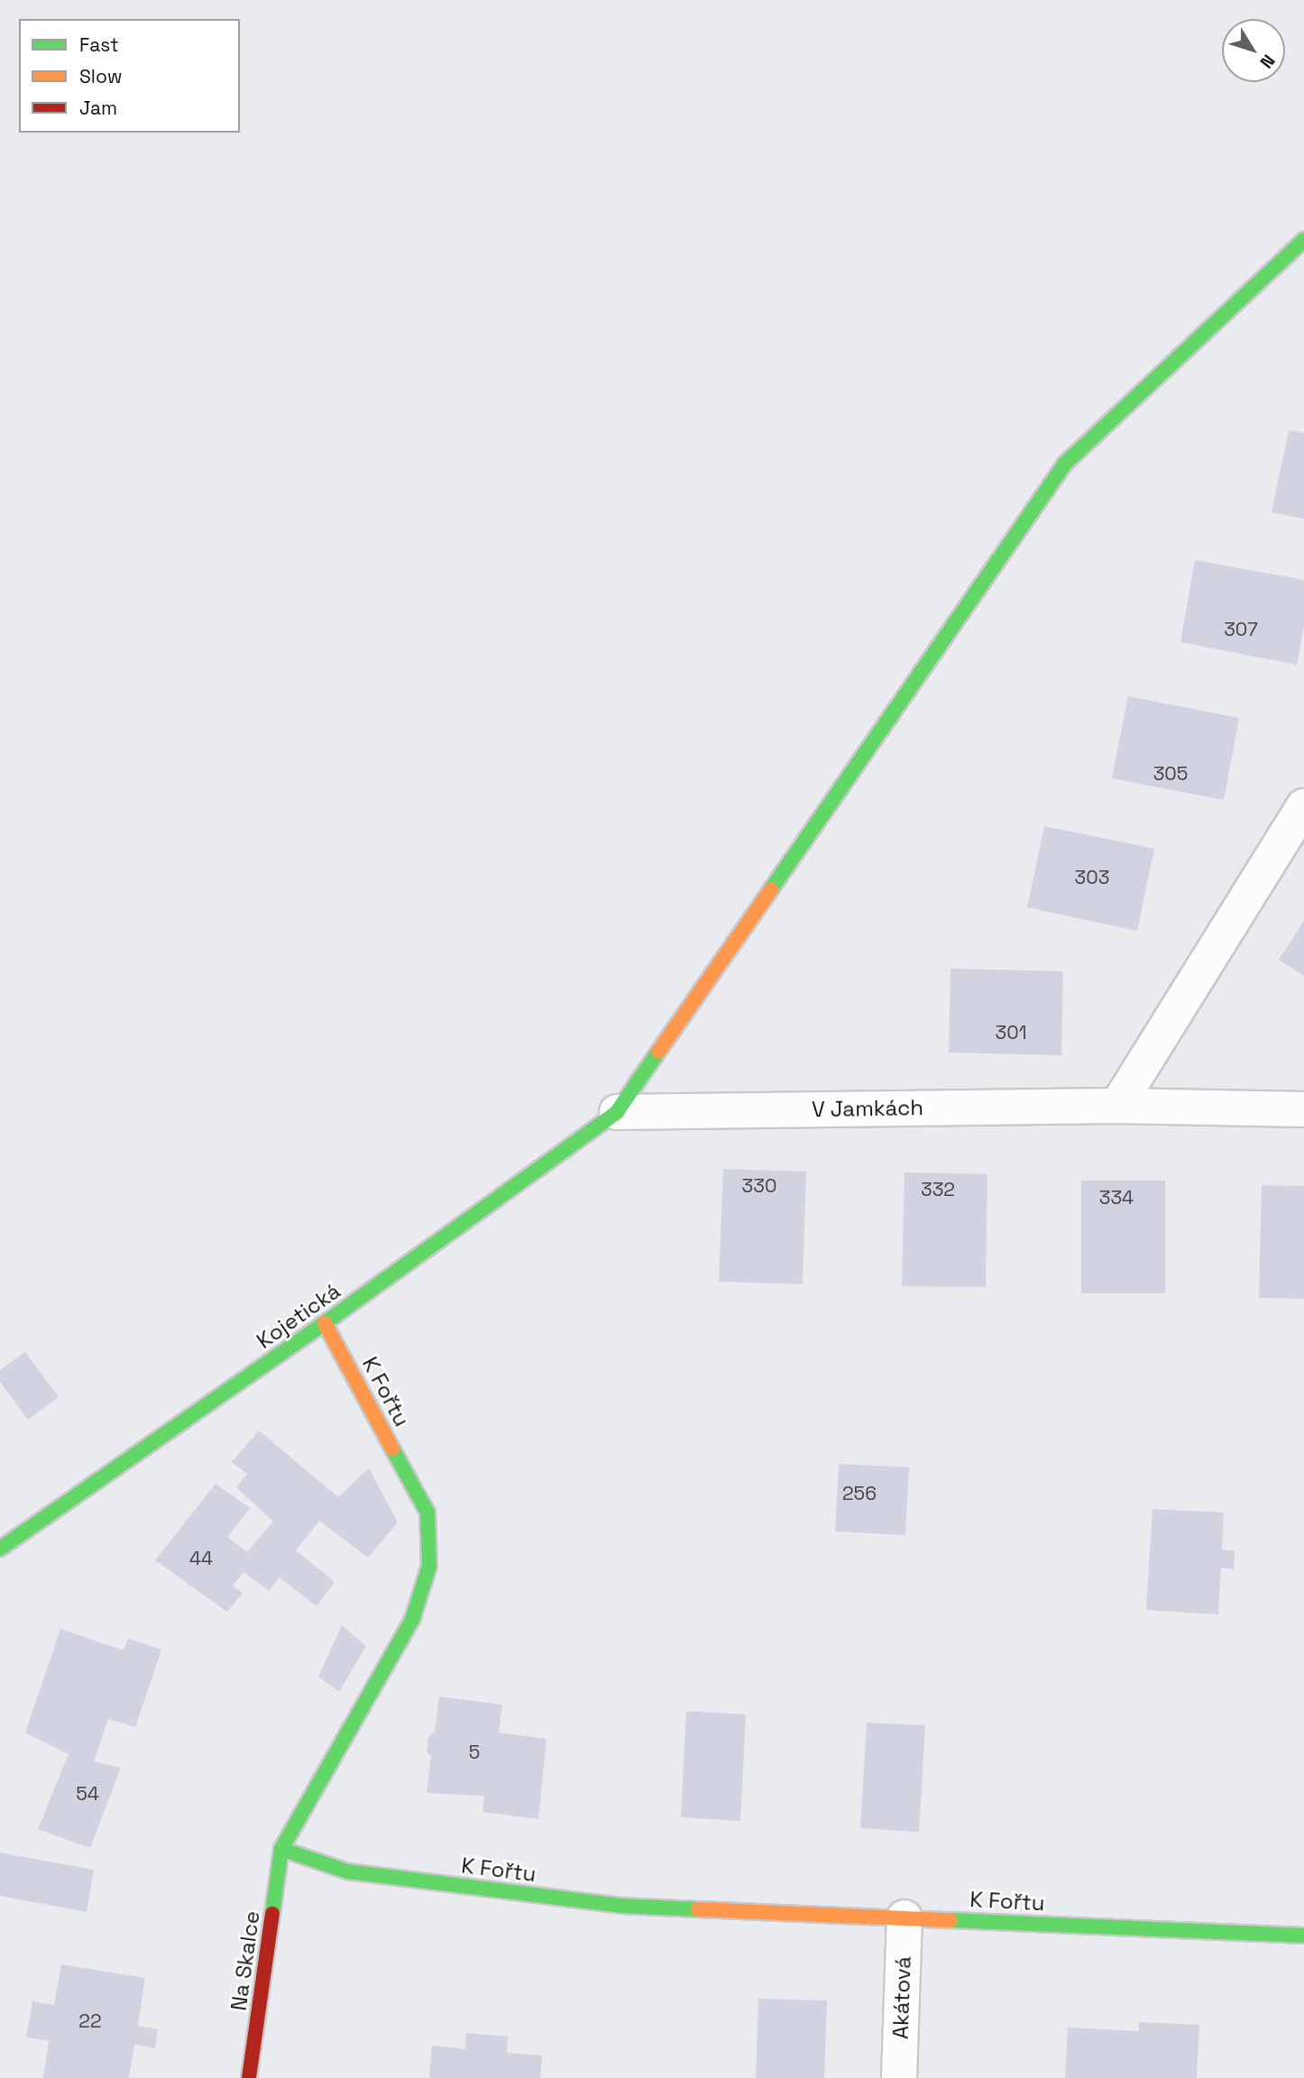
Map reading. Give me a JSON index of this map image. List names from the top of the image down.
{
  "streets": {
    "street": [
      "V Jamkách",
      "Kojetická",
      "K Fořtu",
      "Na Skalce",
      "Akátová"
    ]
  },
  "crossings": [
    ["V Jamkách", "Kojetická"],
    ["Kojetická", "K Fořtu"],
    ["K Fořtu", "Na Skalce"],
    ["K Fořtu", "Akátová"]
  ],
  "house_numbers": [
    "307",
    "305",
    "303",
    "301",
    "330",
    "332",
    "334",
    "256",
    "44",
    "5",
    "54",
    "22"
  ],
  "legend": ["Fast", "Slow", "Jam"],
  "north": "bottom right"
}
